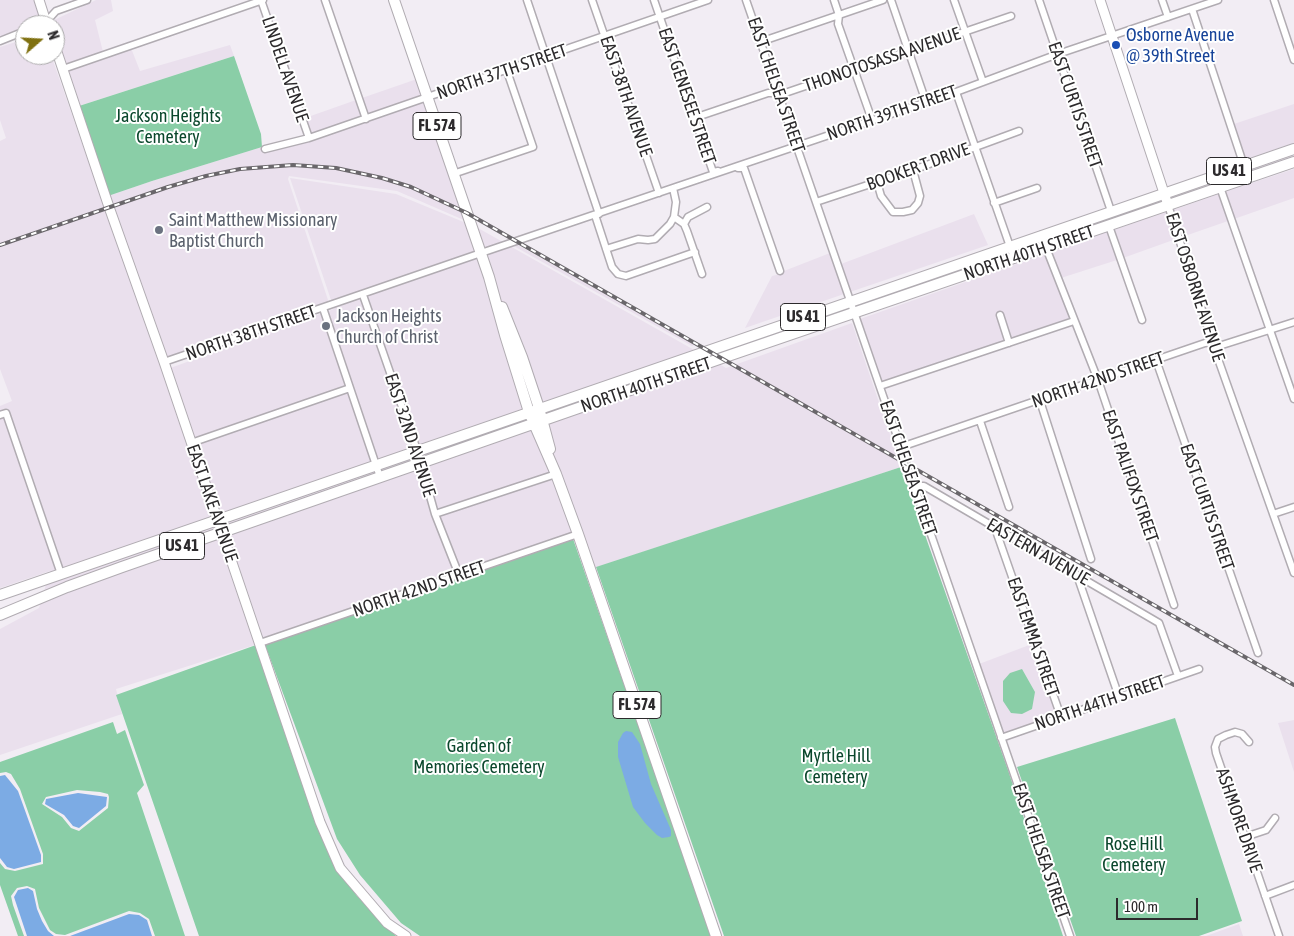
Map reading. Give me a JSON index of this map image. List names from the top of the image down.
{
  "streets": {
    "main road": ["FL 574", "US 41", "NORTH 40TH STREET"],
    "street": [
      "THONOTOSASSA AVENUE",
      "LINDELL AVENUE",
      "NORTH 37TH STREET",
      "EAST CHELSEA STREET",
      "EAST 38TH AVENUE",
      "EAST GENESEE STREET",
      "EAST CURTIS STREET",
      "NORTH 39TH STREET",
      "BOOKER T DRIVE",
      "EAST OSBORNE AVENUE",
      "NORTH 38TH STREET",
      "NORTH 42ND STREET",
      "EAST 32ND AVENUE",
      "EAST PALIFOX STREET",
      "EAST LAKE AVENUE",
      "EASTERN AVENUE",
      "EAST EMMA STREET",
      "NORTH 44TH STREET",
      "ASHMORE DRIVE"
    ]
  },
  "crossings": [
    ["THONOTOSASSA AVENUE", "EAST CHELSEA STREET"],
    ["THONOTOSASSA AVENUE", "EAST GENESEE STREET"],
    ["LINDELL AVENUE", "NORTH 37TH STREET"],
    ["NORTH 37TH STREET", "EAST 38TH AVENUE"],
    ["NORTH 37TH STREET", "EAST GENESEE STREET"],
    ["NORTH 37TH STREET", "FL 574"],
    ["EAST CHELSEA STREET", "NORTH 39TH STREET"],
    ["EAST CHELSEA STREET", "BOOKER T DRIVE"],
    ["EAST CHELSEA STREET", "NORTH 40TH STREET"],
    ["EAST CHELSEA STREET", "NORTH 42ND STREET"],
    ["EAST CHELSEA STREET", "EASTERN AVENUE"],
    ["EAST CHELSEA STREET", "NORTH 44TH STREET"],
    ["EAST 38TH AVENUE", "NORTH 39TH STREET"],
    ["EAST GENESEE STREET", "NORTH 39TH STREET"],
    ["EAST CURTIS STREET", "NORTH 39TH STREET"],
    ["EAST CURTIS STREET", "NORTH 40TH STREET"],
    ["EAST CURTIS STREET", "NORTH 42ND STREET"],
    ["NORTH 39TH STREET", "FL 574"],
    ["NORTH 39TH STREET", "EAST OSBORNE AVENUE"],
    ["NORTH 39TH STREET", "NORTH 38TH STREET"],
    ["FL 574", "NORTH 40TH STREET"],
    ["FL 574", "NORTH 38TH STREET"],
    ["FL 574", "NORTH 42ND STREET"],
    ["NORTH 40TH STREET", "EAST OSBORNE AVENUE"],
    ["NORTH 40TH STREET", "EAST 32ND AVENUE"],
    ["NORTH 40TH STREET", "EAST PALIFOX STREET"],
    ["NORTH 40TH STREET", "EAST LAKE AVENUE"],
    ["EAST OSBORNE AVENUE", "NORTH 42ND STREET"],
    ["NORTH 38TH STREET", "EAST 32ND AVENUE"],
    ["NORTH 38TH STREET", "EAST LAKE AVENUE"],
    ["NORTH 42ND STREET", "EAST 32ND AVENUE"],
    ["NORTH 42ND STREET", "EAST PALIFOX STREET"],
    ["NORTH 42ND STREET", "EAST LAKE AVENUE"],
    ["EASTERN AVENUE", "EAST EMMA STREET"],
    ["EASTERN AVENUE", "NORTH 44TH STREET"],
    ["EAST EMMA STREET", "NORTH 44TH STREET"]
  ],
  "parks": [
    "Jackson Heights Cemetery",
    "Garden of Memories Cemetery",
    "Myrtle Hill Cemetery",
    "Rose Hill Cemetery"
  ],
  "places": ["Osborne Avenue @ 39th Street", "Saint Matthew Missionary Baptist Church", "Jackson Heights Church of Christ"],
  "scale_bar": "100 m",
  "north": "right"
}
